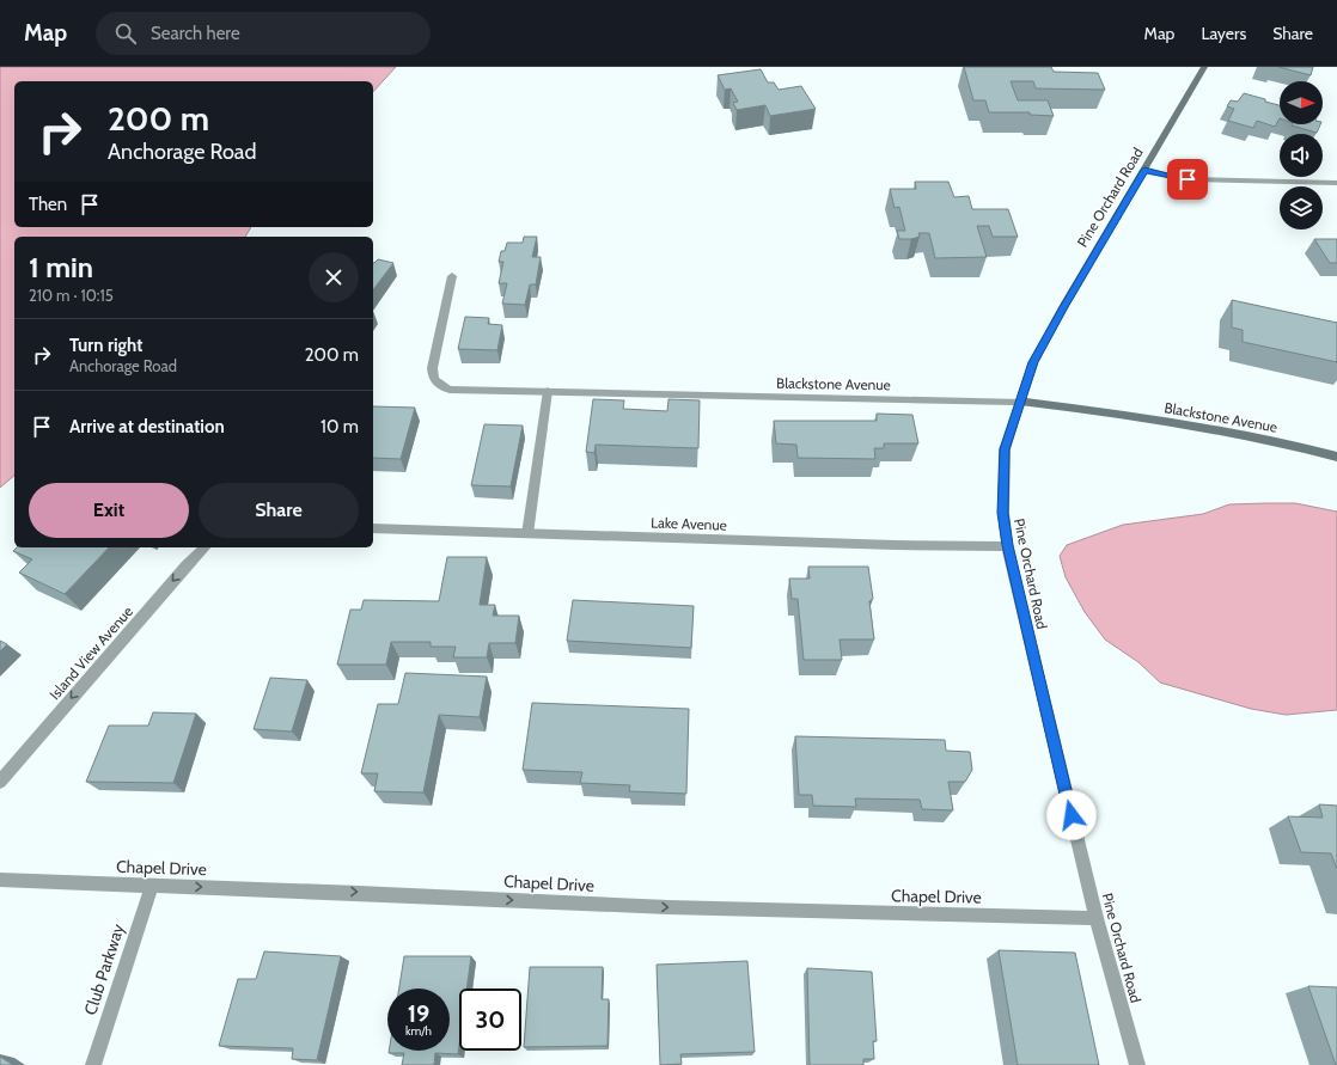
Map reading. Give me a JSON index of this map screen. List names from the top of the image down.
{
  "streets": {
    "main road": ["Pine Orchard Road", "Blackstone Avenue"],
    "street": [
      "Lake Avenue",
      "Island View Avenue",
      "Chapel Drive",
      "Club Parkway"
    ]
  },
  "crossings": [
    ["Pine Orchard Road", "Blackstone Avenue"],
    ["Pine Orchard Road", "Lake Avenue"],
    ["Pine Orchard Road", "Chapel Drive"],
    ["Chapel Drive", "Club Parkway"]
  ],
  "one_way": ["Island View Avenue", "Chapel Drive"],
  "north": "right",
  "page": {
    "header": "Map",
    "search": "Search here",
    "nav": ["Map", "Layers", "Share"],
    "turn": ["200 m", "Anchorage Road"],
    "then": "Then",
    "heading": ["1 min", "210 m · 10:15"],
    "list": [
      {
        "name": "Turn right",
        "note": "Anchorage Road",
        "value": "200 m"
      },
      {
        "name": "Arrive at destination",
        "value": "10 m"
      }
    ],
    "buttons": ["Exit", "Share"],
    "speed": "19 km/h",
    "limit": "30"
  }
}
